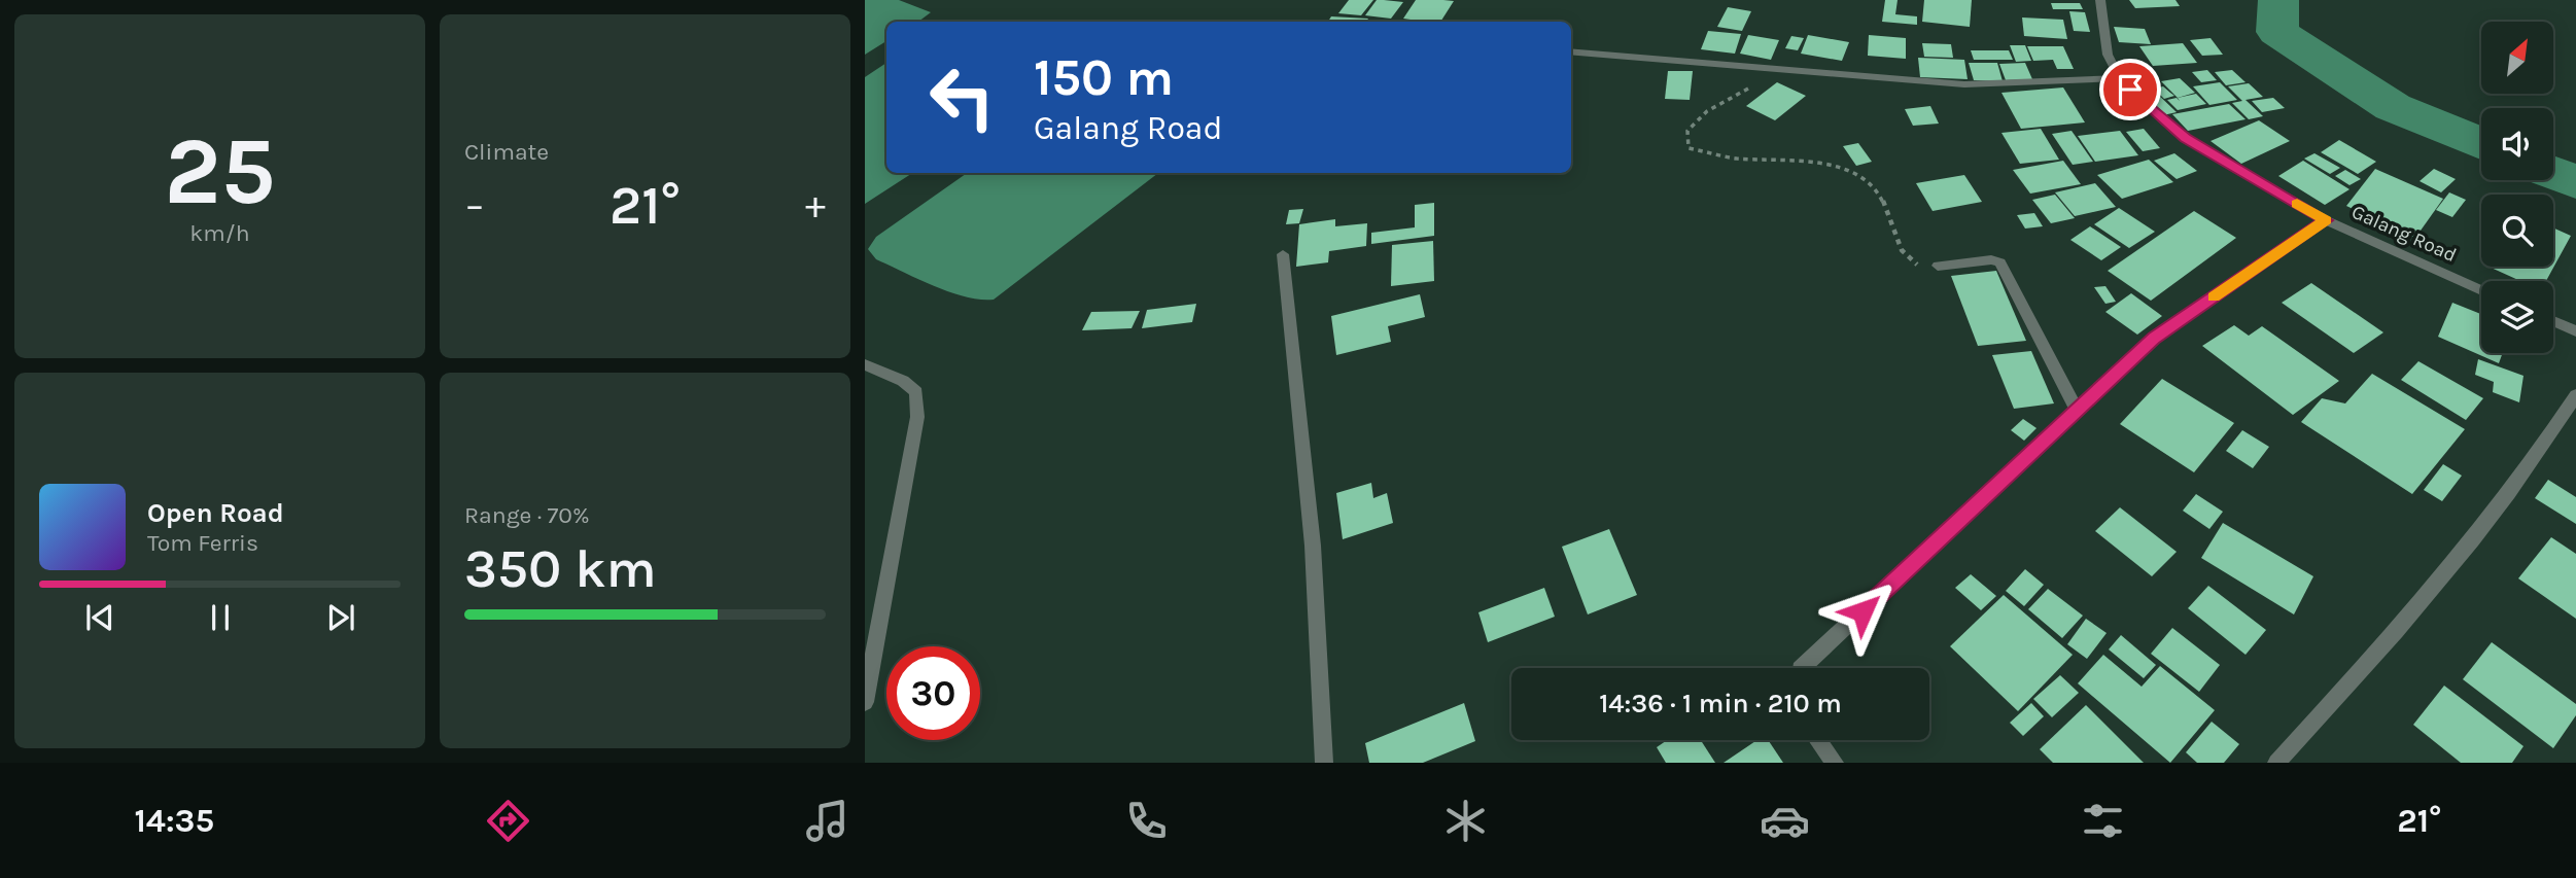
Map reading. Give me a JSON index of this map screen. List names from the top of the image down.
{
  "streets": {
    "street": ["Galang Road"]
  },
  "north": "top right",
  "page": {
    "tile": [
      ["25", "km/h"],
      "Climate",
      ["Range · 70%", "350 km"]
    ],
    "turn": ["150 m", "Galang Road"],
    "heat": ["−", "21°", "+"],
    "song": ["Open Road", "Tom Ferris"],
    "limit": "30",
    "trip": "14:36 · 1 min · 210 m",
    "tabs": ["14:35", "21°"]
  }
}
